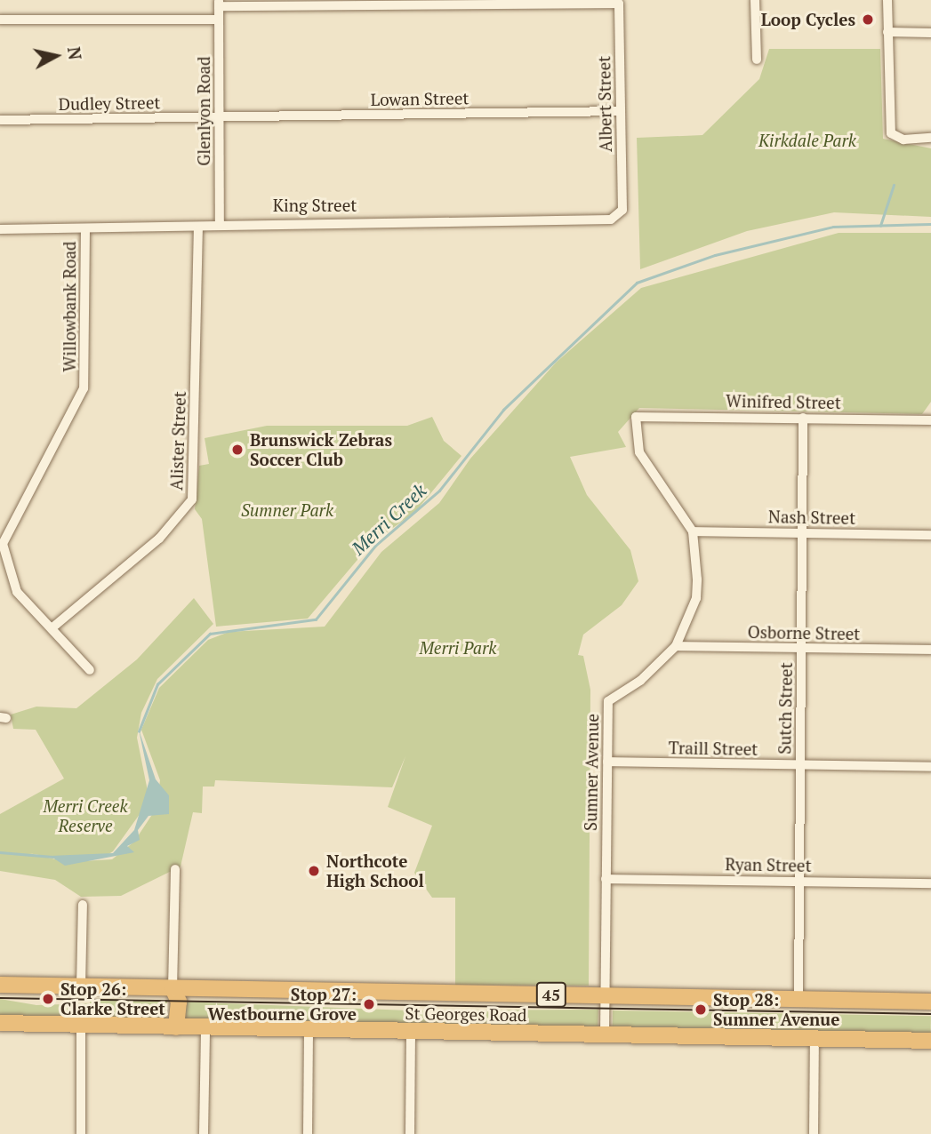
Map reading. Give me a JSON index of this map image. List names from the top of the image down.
{
  "streets": {
    "highway": ["45", "St Georges Road"],
    "street": [
      "Lowan Street",
      "Dudley Street",
      "Albert Street",
      "Glenlyon Road",
      "King Street",
      "Willowbank Road",
      "Winifred Street",
      "Alister Street",
      "Nash Street",
      "Osborne Street",
      "Sutch Street",
      "Traill Street",
      "Sumner Avenue",
      "Ryan Street"
    ]
  },
  "crossings": [
    ["Lowan Street", "Dudley Street"],
    ["Lowan Street", "Albert Street"],
    ["Lowan Street", "Glenlyon Road"],
    ["Dudley Street", "Glenlyon Road"],
    ["Albert Street", "King Street"],
    ["Glenlyon Road", "King Street"],
    ["King Street", "Willowbank Road"],
    ["King Street", "Alister Street"],
    ["Willowbank Road", "Alister Street"],
    ["Winifred Street", "Nash Street"],
    ["Winifred Street", "Sutch Street"],
    ["Winifred Street", "Sumner Avenue"],
    ["Nash Street", "Sutch Street"],
    ["Nash Street", "Sumner Avenue"],
    ["Osborne Street", "Sutch Street"],
    ["Osborne Street", "Sumner Avenue"],
    ["Sutch Street", "Traill Street"],
    ["Sutch Street", "Ryan Street"],
    ["Sutch Street", "St Georges Road"],
    ["Traill Street", "Sumner Avenue"],
    ["Sumner Avenue", "Ryan Street"],
    ["Sumner Avenue", "St Georges Road"]
  ],
  "water": ["Merri Creek"],
  "parks": [
    "Kirkdale Park",
    "Sumner Park",
    "Merri Park",
    "Merri Creek Reserve"
  ],
  "places": [
    "Loop Cycles",
    "Brunswick Zebras Soccer Club",
    "Northcote High School",
    "Stop 26: Clarke Street",
    "Stop 27: Westbourne Grove",
    "Stop 28: Sumner Avenue"
  ],
  "north": "right"
}
